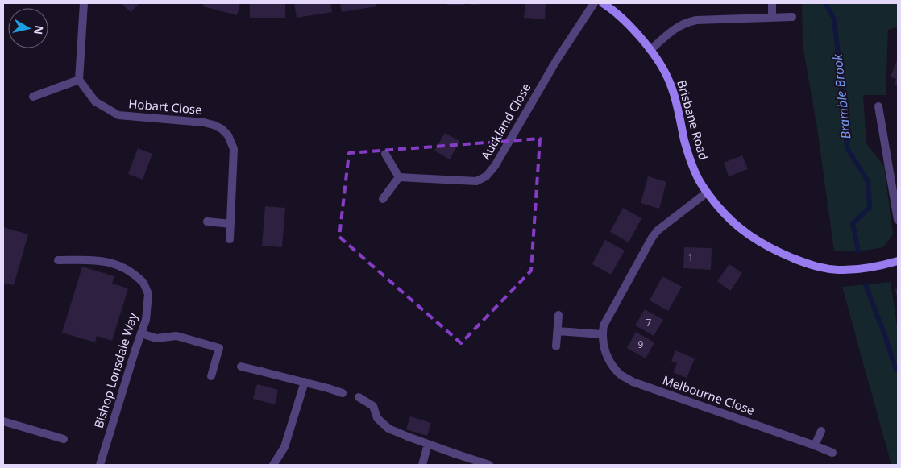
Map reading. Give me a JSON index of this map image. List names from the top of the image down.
{
  "streets": {
    "street": [
      "Hobart Close",
      "Brisbane Road",
      "Auckland Close",
      "Bishop Lonsdale Way",
      "Melbourne Close"
    ]
  },
  "water": ["Bramble Brook"],
  "house_numbers": ["1", "7", "9"],
  "north": "right"
}
